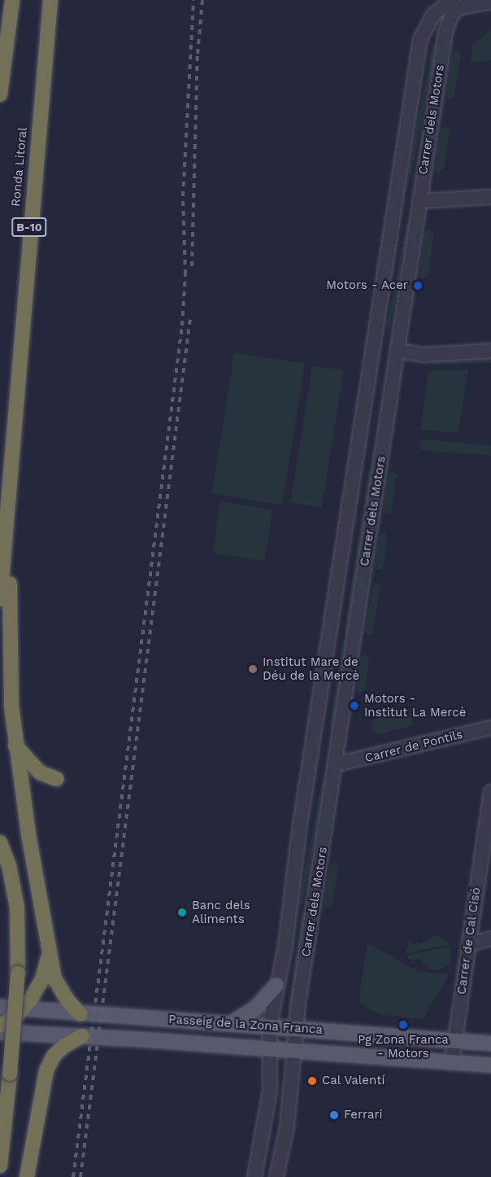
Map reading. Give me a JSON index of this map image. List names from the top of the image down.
{
  "streets": {
    "highway": ["Ronda Litoral", "B-10"],
    "main road": ["Passeig de la Zona Franca"],
    "street": ["Carrer dels Motors", "Carrer de Pontils", "Carrer de Cal Cisó"]
  },
  "crossings": [
    ["Carrer dels Motors", "Carrer de Pontils"],
    ["Carrer dels Motors", "Passeig de la Zona Franca"],
    ["Carrer de Cal Cisó", "Passeig de la Zona Franca"]
  ],
  "places": [
    "Motors - Acer",
    "Institut Mare de Déu de la Mercè",
    "Motors - Institut La Mercè",
    "Banc dels Aliments",
    "Pg Zona Franca - Motors",
    "Cal Valentí",
    "Ferrari"
  ]
}
